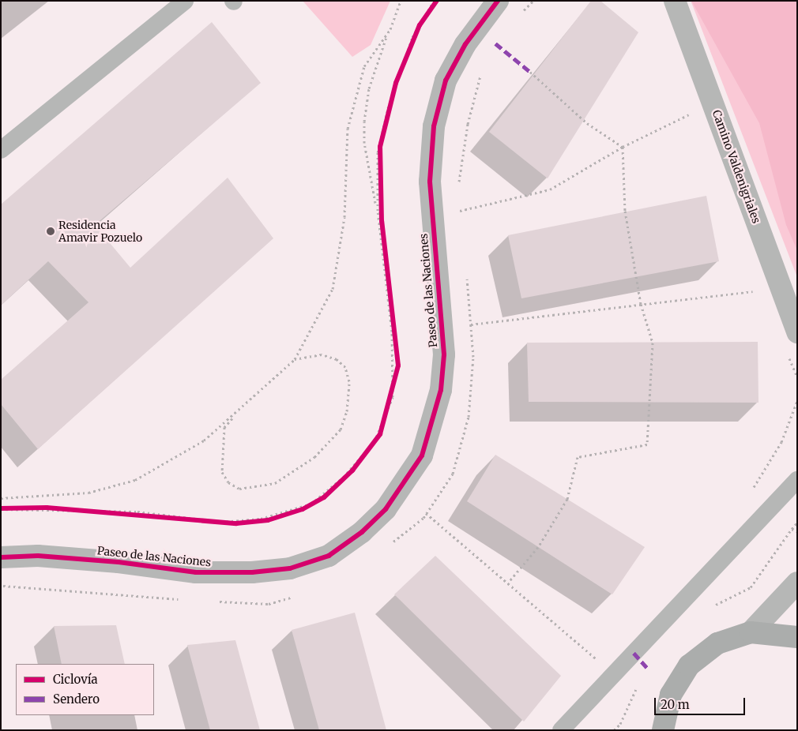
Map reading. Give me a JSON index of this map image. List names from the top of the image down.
{
  "streets": {
    "street": ["Camino Valdenigriales", "Paseo de las Naciones"]
  },
  "places": ["Residencia Amavir Pozuelo"],
  "legend": ["Ciclovía", "Sendero"],
  "scale_bar": "20 m"
}
